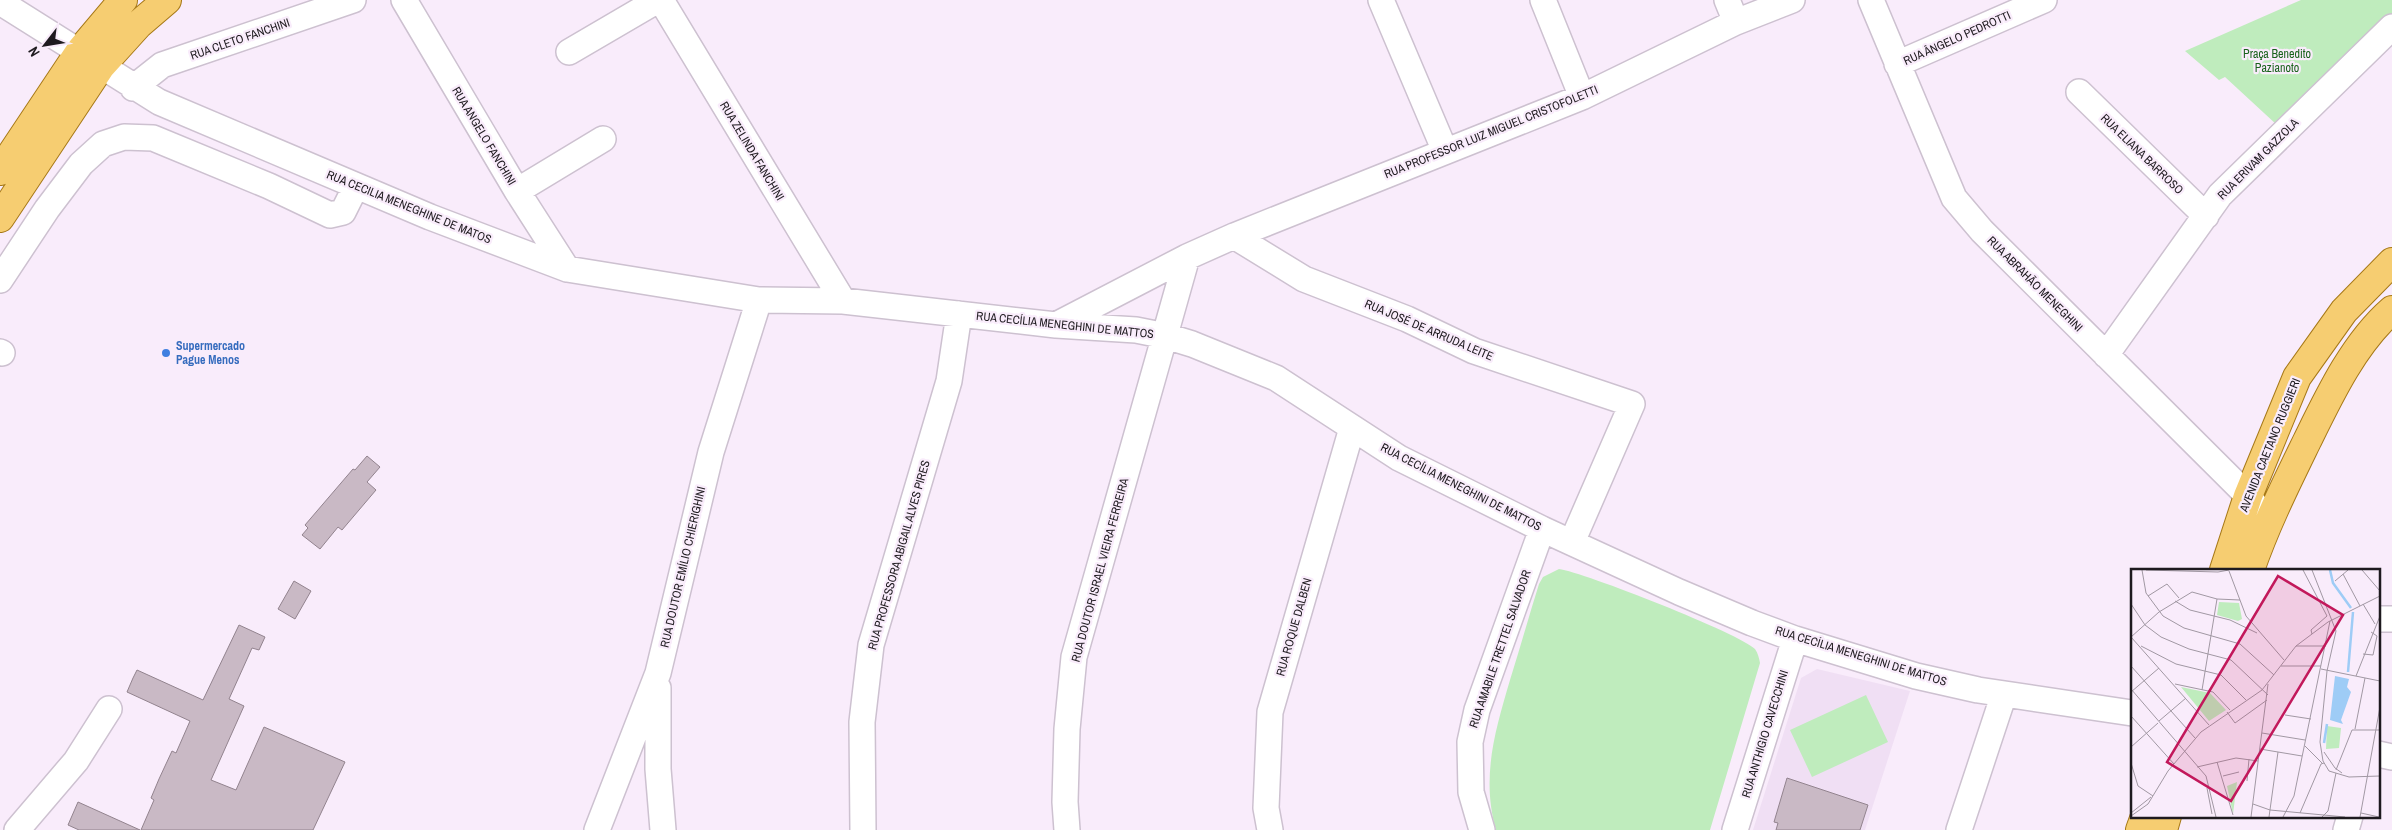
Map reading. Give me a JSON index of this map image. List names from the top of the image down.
{
  "streets": {
    "main road": ["AVENIDA CAETANO RUGGIERI"],
    "street": [
      "RUA ÂNGELO PEDROTTI",
      "RUA CLETO FANCHINI",
      "RUA PROFESSOR LUIZ MIGUEL CRISTOFOLETTI",
      "RUA ANGELO FANCHINI",
      "RUA ZELINDA FANCHINI",
      "RUA ELIANA BARROSO",
      "RUA ERIVAM GAZZOLA",
      "RUA CECILIA MENEGHINE DE MATOS",
      "RUA ABRAHÃO MENEGHINI",
      "RUA CECÍLIA MENEGHINI DE MATTOS",
      "RUA JOSÉ DE ARRUDA LEITE",
      "RUA PROFESSORA ABIGAIL ALVES PIRES",
      "RUA DOUTOR EMÍLIO CHIERIGHINI",
      "RUA DOUTOR ISRAEL VIEIRA FERREIRA",
      "RUA ROQUE DALBEN",
      "RUA AMABILE TRETTEL SALVADOR",
      "RUA ANTHIGIO CAVECCHINI"
    ]
  },
  "crossings": [
    ["RUA ÂNGELO PEDROTTI", "RUA ABRAHÃO MENEGHINI"],
    ["RUA CLETO FANCHINI", "RUA CECILIA MENEGHINE DE MATOS"],
    ["RUA PROFESSOR LUIZ MIGUEL CRISTOFOLETTI", "RUA CECÍLIA MENEGHINI DE MATTOS"],
    ["RUA PROFESSOR LUIZ MIGUEL CRISTOFOLETTI", "RUA JOSÉ DE ARRUDA LEITE"],
    ["RUA ANGELO FANCHINI", "RUA CECILIA MENEGHINE DE MATOS"],
    ["RUA ZELINDA FANCHINI", "RUA CECÍLIA MENEGHINI DE MATTOS"],
    ["RUA ELIANA BARROSO", "RUA ERIVAM GAZZOLA"],
    ["RUA ERIVAM GAZZOLA", "RUA ABRAHÃO MENEGHINI"],
    ["RUA CECILIA MENEGHINE DE MATOS", "RUA CECÍLIA MENEGHINI DE MATTOS"],
    ["RUA CECILIA MENEGHINE DE MATOS", "RUA DOUTOR EMÍLIO CHIERIGHINI"],
    ["RUA ABRAHÃO MENEGHINI", "AVENIDA CAETANO RUGGIERI"],
    ["RUA CECÍLIA MENEGHINI DE MATTOS", "RUA JOSÉ DE ARRUDA LEITE"],
    ["RUA CECÍLIA MENEGHINI DE MATTOS", "RUA PROFESSORA ABIGAIL ALVES PIRES"],
    ["RUA CECÍLIA MENEGHINI DE MATTOS", "RUA DOUTOR EMÍLIO CHIERIGHINI"],
    ["RUA CECÍLIA MENEGHINI DE MATTOS", "RUA DOUTOR ISRAEL VIEIRA FERREIRA"],
    ["RUA CECÍLIA MENEGHINI DE MATTOS", "RUA ROQUE DALBEN"],
    ["RUA CECÍLIA MENEGHINI DE MATTOS", "RUA AMABILE TRETTEL SALVADOR"],
    ["RUA CECÍLIA MENEGHINI DE MATTOS", "RUA ANTHIGIO CAVECCHINI"]
  ],
  "parks": ["Praça Benedito Pazianoto"],
  "places": ["Supermercado Pague Menos"],
  "north": "bottom left"
}
